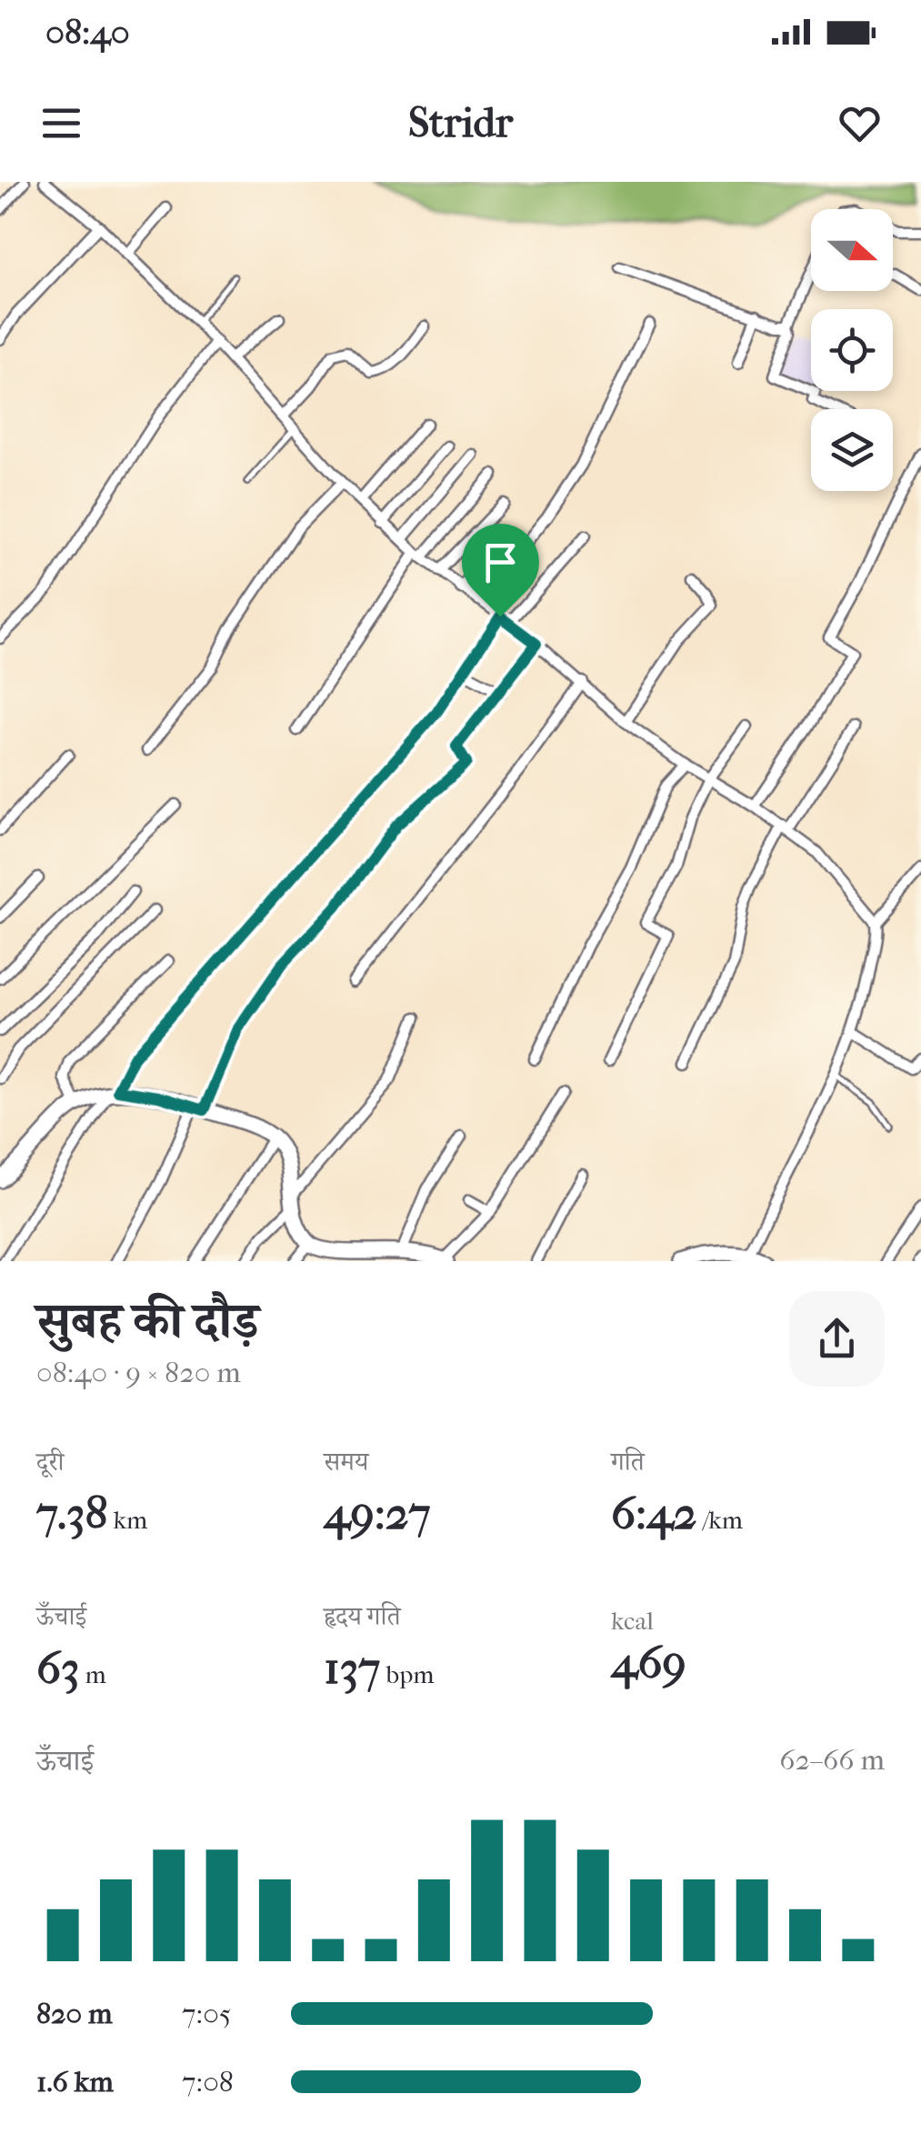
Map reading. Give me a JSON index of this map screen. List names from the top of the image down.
{
  "north": "right",
  "page": {
    "status": "08:40",
    "header": "Stridr",
    "heading": ["सुबह की दौड़", "08:40 · 9 × 820 m"],
    "stats": [
      ["दूरी", "7.38 km"],
      ["समय", "49:27"],
      ["गति", "6:42 /km"],
      ["ऊँचाई", "63 m"],
      ["हृदय गति", "137 bpm"],
      ["kcal", "469"]
    ],
    "chart": ["ऊँचाई", "62–66 m"],
    "list": [
      {
        "name": "820 m",
        "note": "7:05"
      },
      {
        "name": "1.6 km",
        "note": "7:08"
      }
    ]
  }
}
